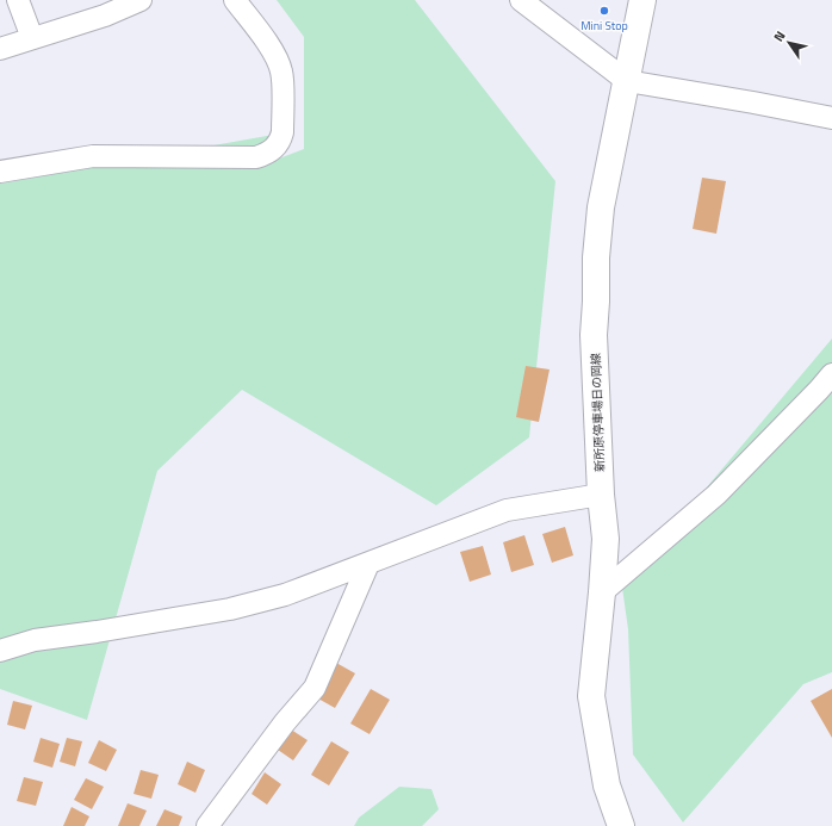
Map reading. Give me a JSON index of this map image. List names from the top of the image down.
{
  "streets": {
    "main road": ["新所原停車場日の岡線"]
  },
  "places": ["Mini Stop"],
  "north": "top left"
}
